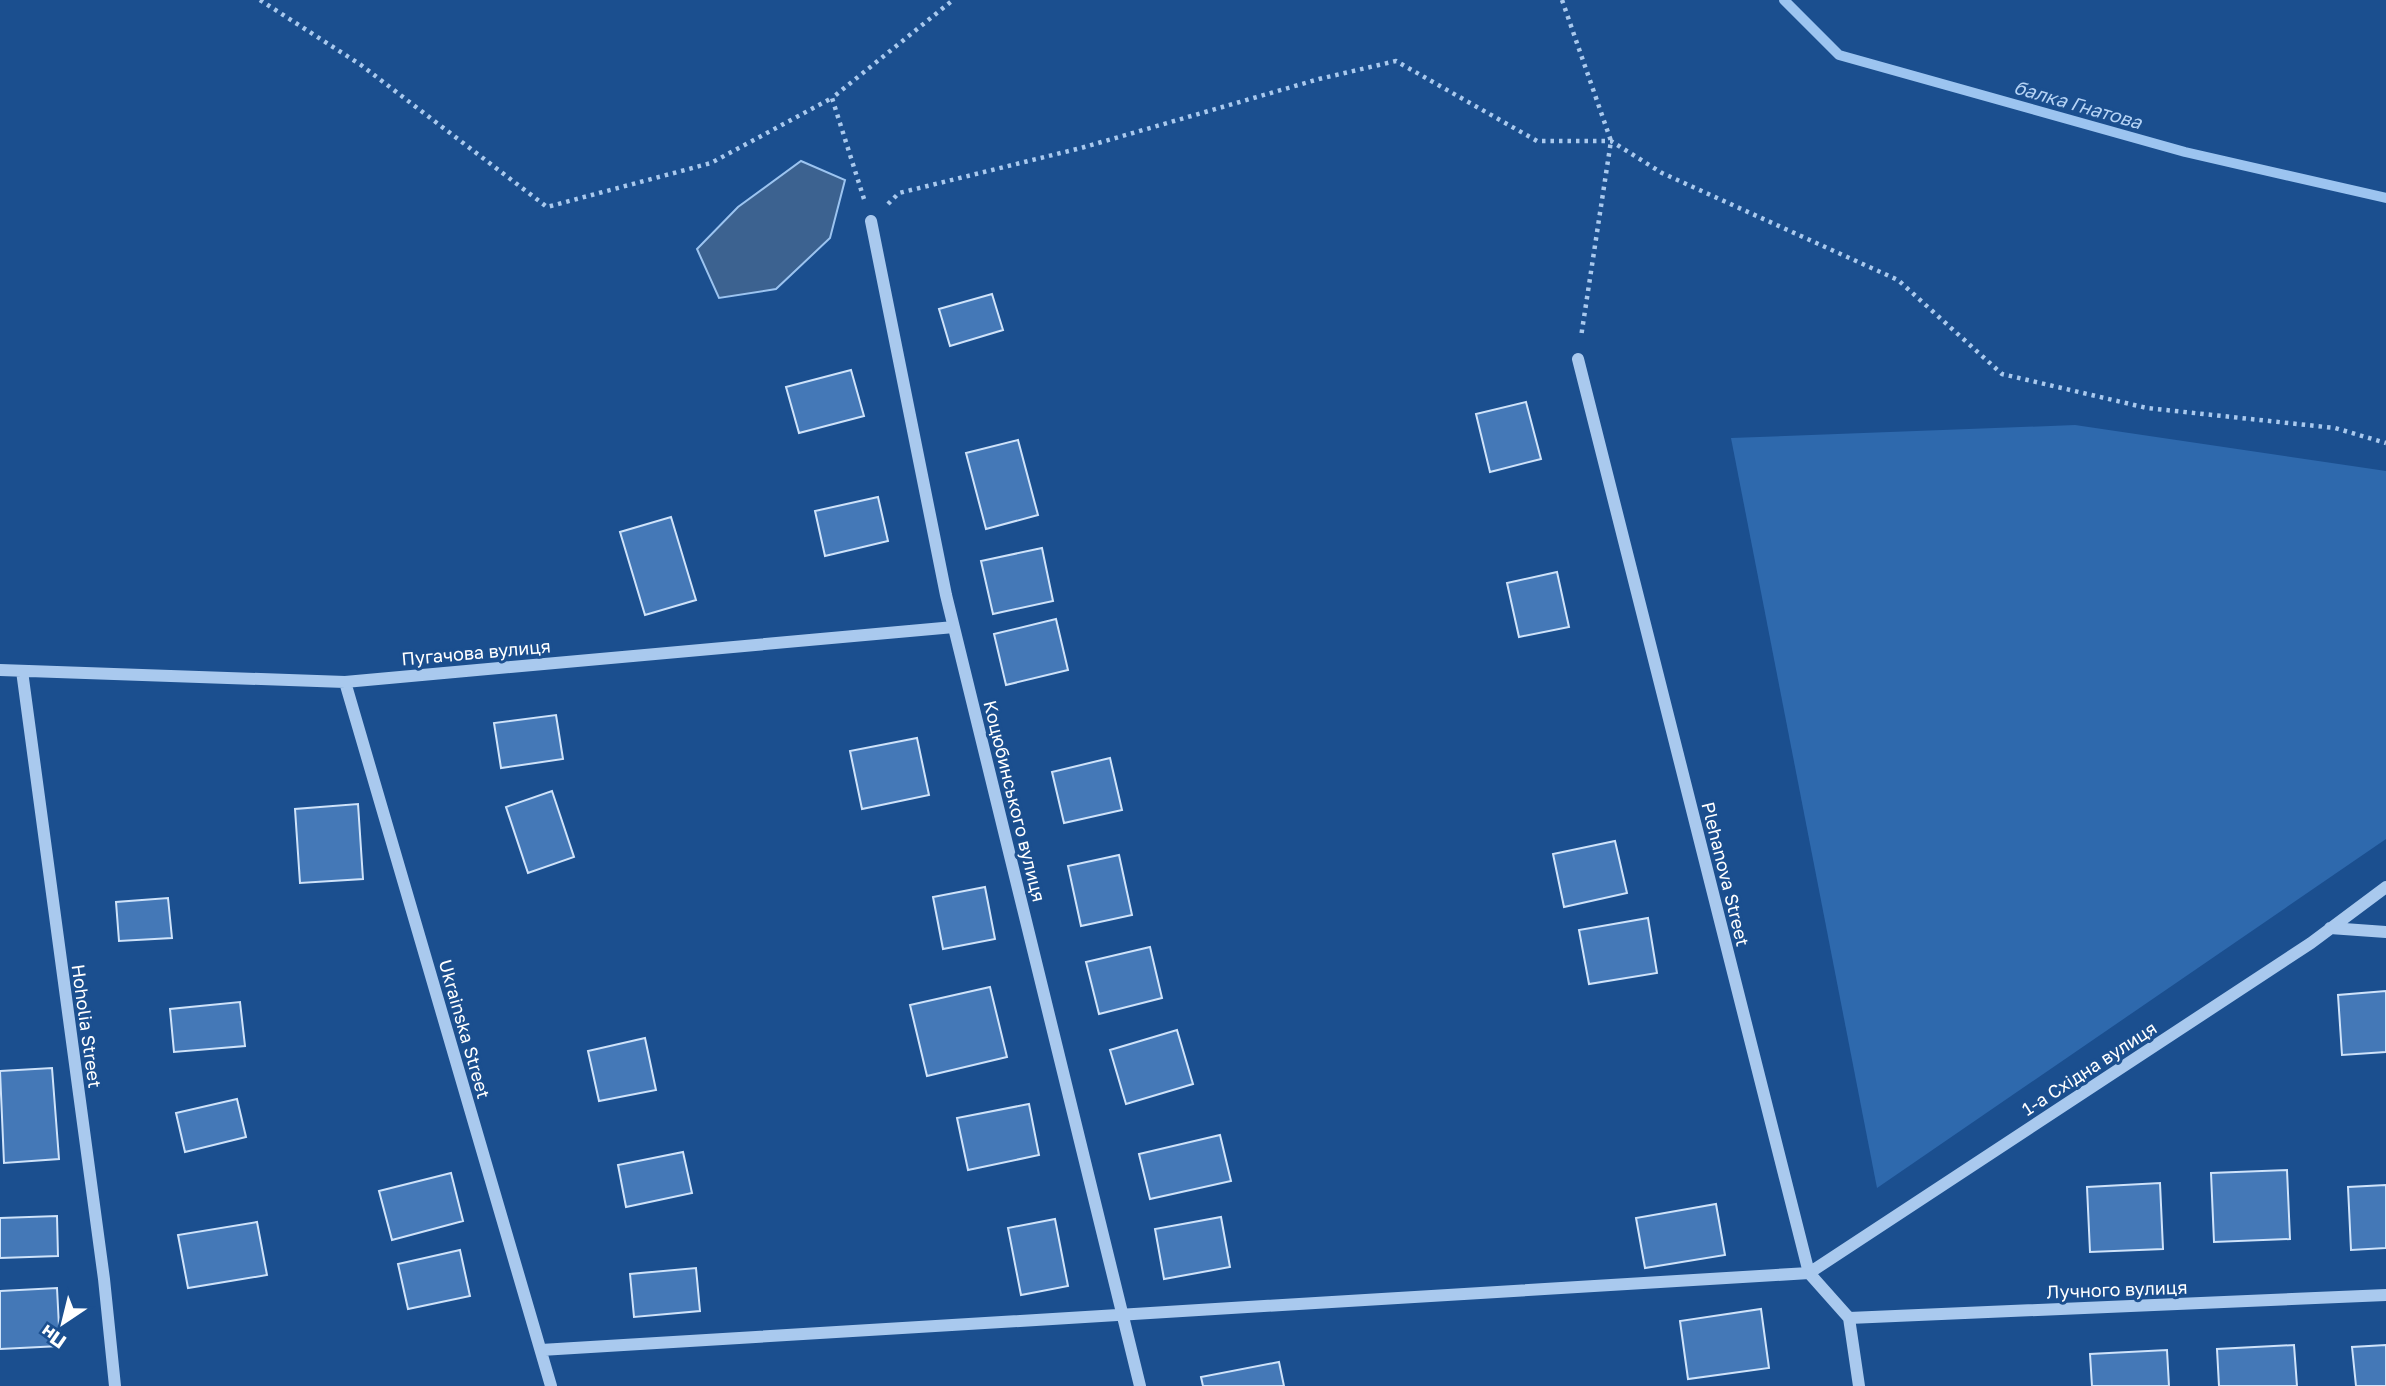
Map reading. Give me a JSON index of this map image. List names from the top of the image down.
{
  "streets": {
    "street": [
      "Пугачова вулиця",
      "Коцюбинського вулиця",
      "Plehanova Street",
      "Hoholia Street",
      "Ukrainska Street",
      "1-а Східна вулиця",
      "Лучного вулиця"
    ]
  },
  "crossings": [
    ["Пугачова вулиця", "Коцюбинського вулиця"],
    ["Пугачова вулиця", "Hoholia Street"],
    ["Пугачова вулиця", "Ukrainska Street"],
    ["Plehanova Street", "1-а Східна вулиця"],
    ["Plehanova Street", "Лучного вулиця"]
  ],
  "water": ["балка Гнатова"],
  "north": "bottom left"
}
